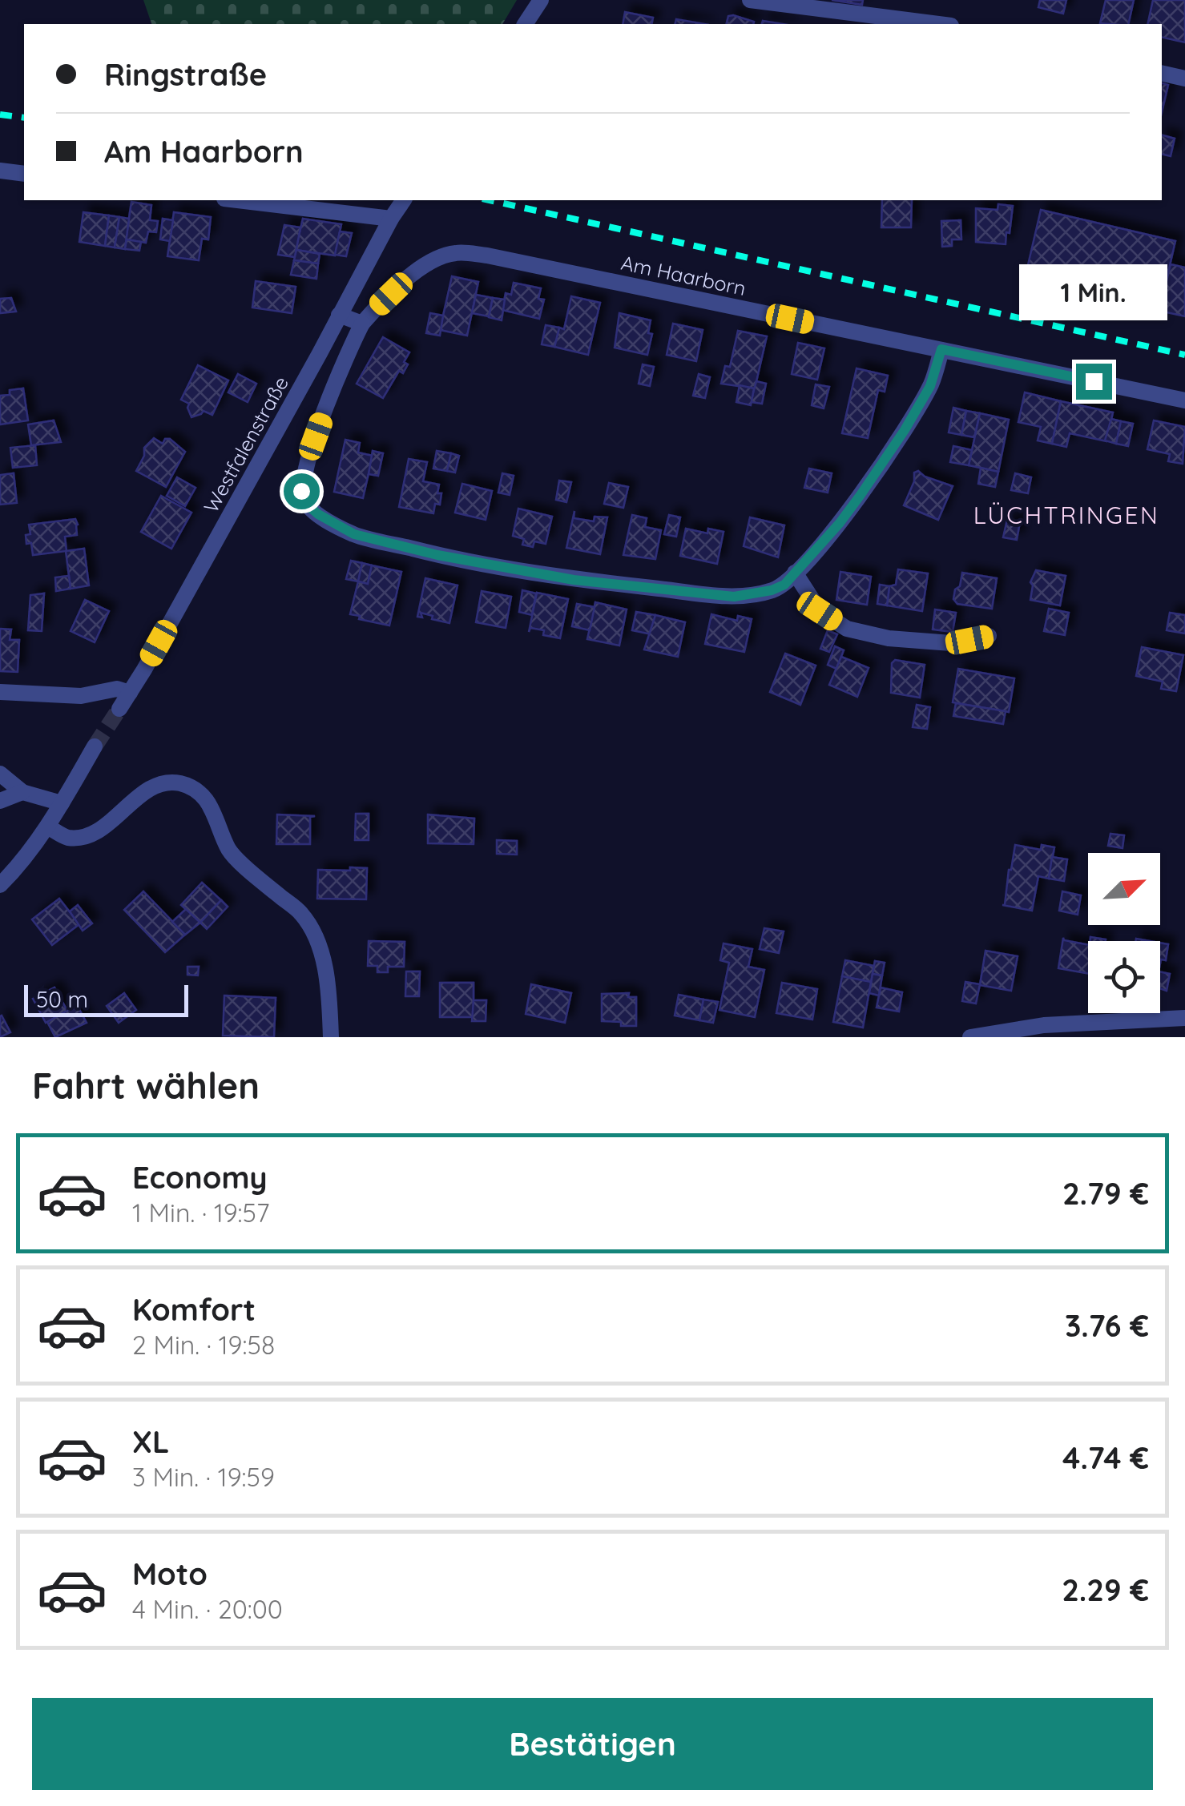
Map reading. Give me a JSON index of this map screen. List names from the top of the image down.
{
  "streets": {
    "street": ["Am Haarborn", "Westfalenstraße"]
  },
  "districts": ["LÜCHTRINGEN"],
  "scale_bar": "50 m",
  "north": "top right",
  "page": {
    "banner": ["Ringstraße", "Am Haarborn"],
    "bubble": "1 Min.",
    "scale": "50 m",
    "heading": "Fahrt wählen",
    "list": [
      {
        "name": "Economy",
        "note": "1 Min. · 19:57",
        "value": "2.79 €"
      },
      {
        "name": "Komfort",
        "note": "2 Min. · 19:58",
        "value": "3.76 €"
      },
      {
        "name": "XL",
        "note": "3 Min. · 19:59",
        "value": "4.74 €"
      },
      {
        "name": "Moto",
        "note": "4 Min. · 20:00",
        "value": "2.29 €"
      }
    ],
    "buttons": "Bestätigen"
  }
}
